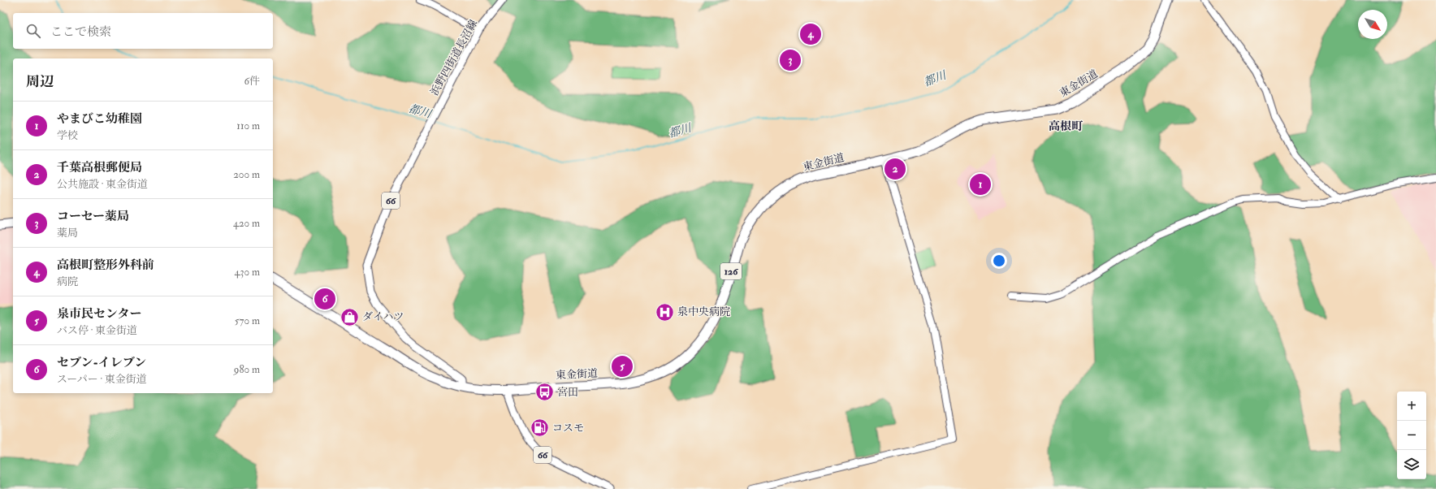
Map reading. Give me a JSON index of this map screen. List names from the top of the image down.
{
  "streets": {
    "highway": ["東金街道", "126"],
    "main road": ["浜野四街道長沼線", "66"]
  },
  "crossings": [
    ["浜野四街道長沼線", "東金街道"],
    ["東金街道", "66"]
  ],
  "districts": ["高根町"],
  "water": ["都川"],
  "places": {
    "hospital": ["泉中央病院"],
    "shop": ["ダイハツ"],
    "bus stop": ["宮田"],
    "fuel station": ["コスモ"]
  },
  "north": "bottom right",
  "page": {
    "search": "ここで検索",
    "pins": [
      "4",
      "3",
      "2",
      "1",
      "6",
      "5"
    ],
    "heading": ["周辺", "6件"],
    "list": [
      {
        "mark": "1",
        "name": "やまびこ幼稚園",
        "note": "学校",
        "value": "110 m"
      },
      {
        "mark": "2",
        "name": "千葉高根郵便局",
        "note": "公共施設 · 東金街道",
        "value": "200 m"
      },
      {
        "mark": "3",
        "name": "コーセー薬局",
        "note": "薬局",
        "value": "420 m"
      },
      {
        "mark": "4",
        "name": "高根町整形外科前",
        "note": "病院",
        "value": "430 m"
      },
      {
        "mark": "5",
        "name": "泉市民センター",
        "note": "バス停 · 東金街道",
        "value": "570 m"
      },
      {
        "mark": "6",
        "name": "セブン-イレブン",
        "note": "スーパー · 東金街道",
        "value": "980 m"
      }
    ],
    "map_buttons": ["+", "−"]
  }
}
